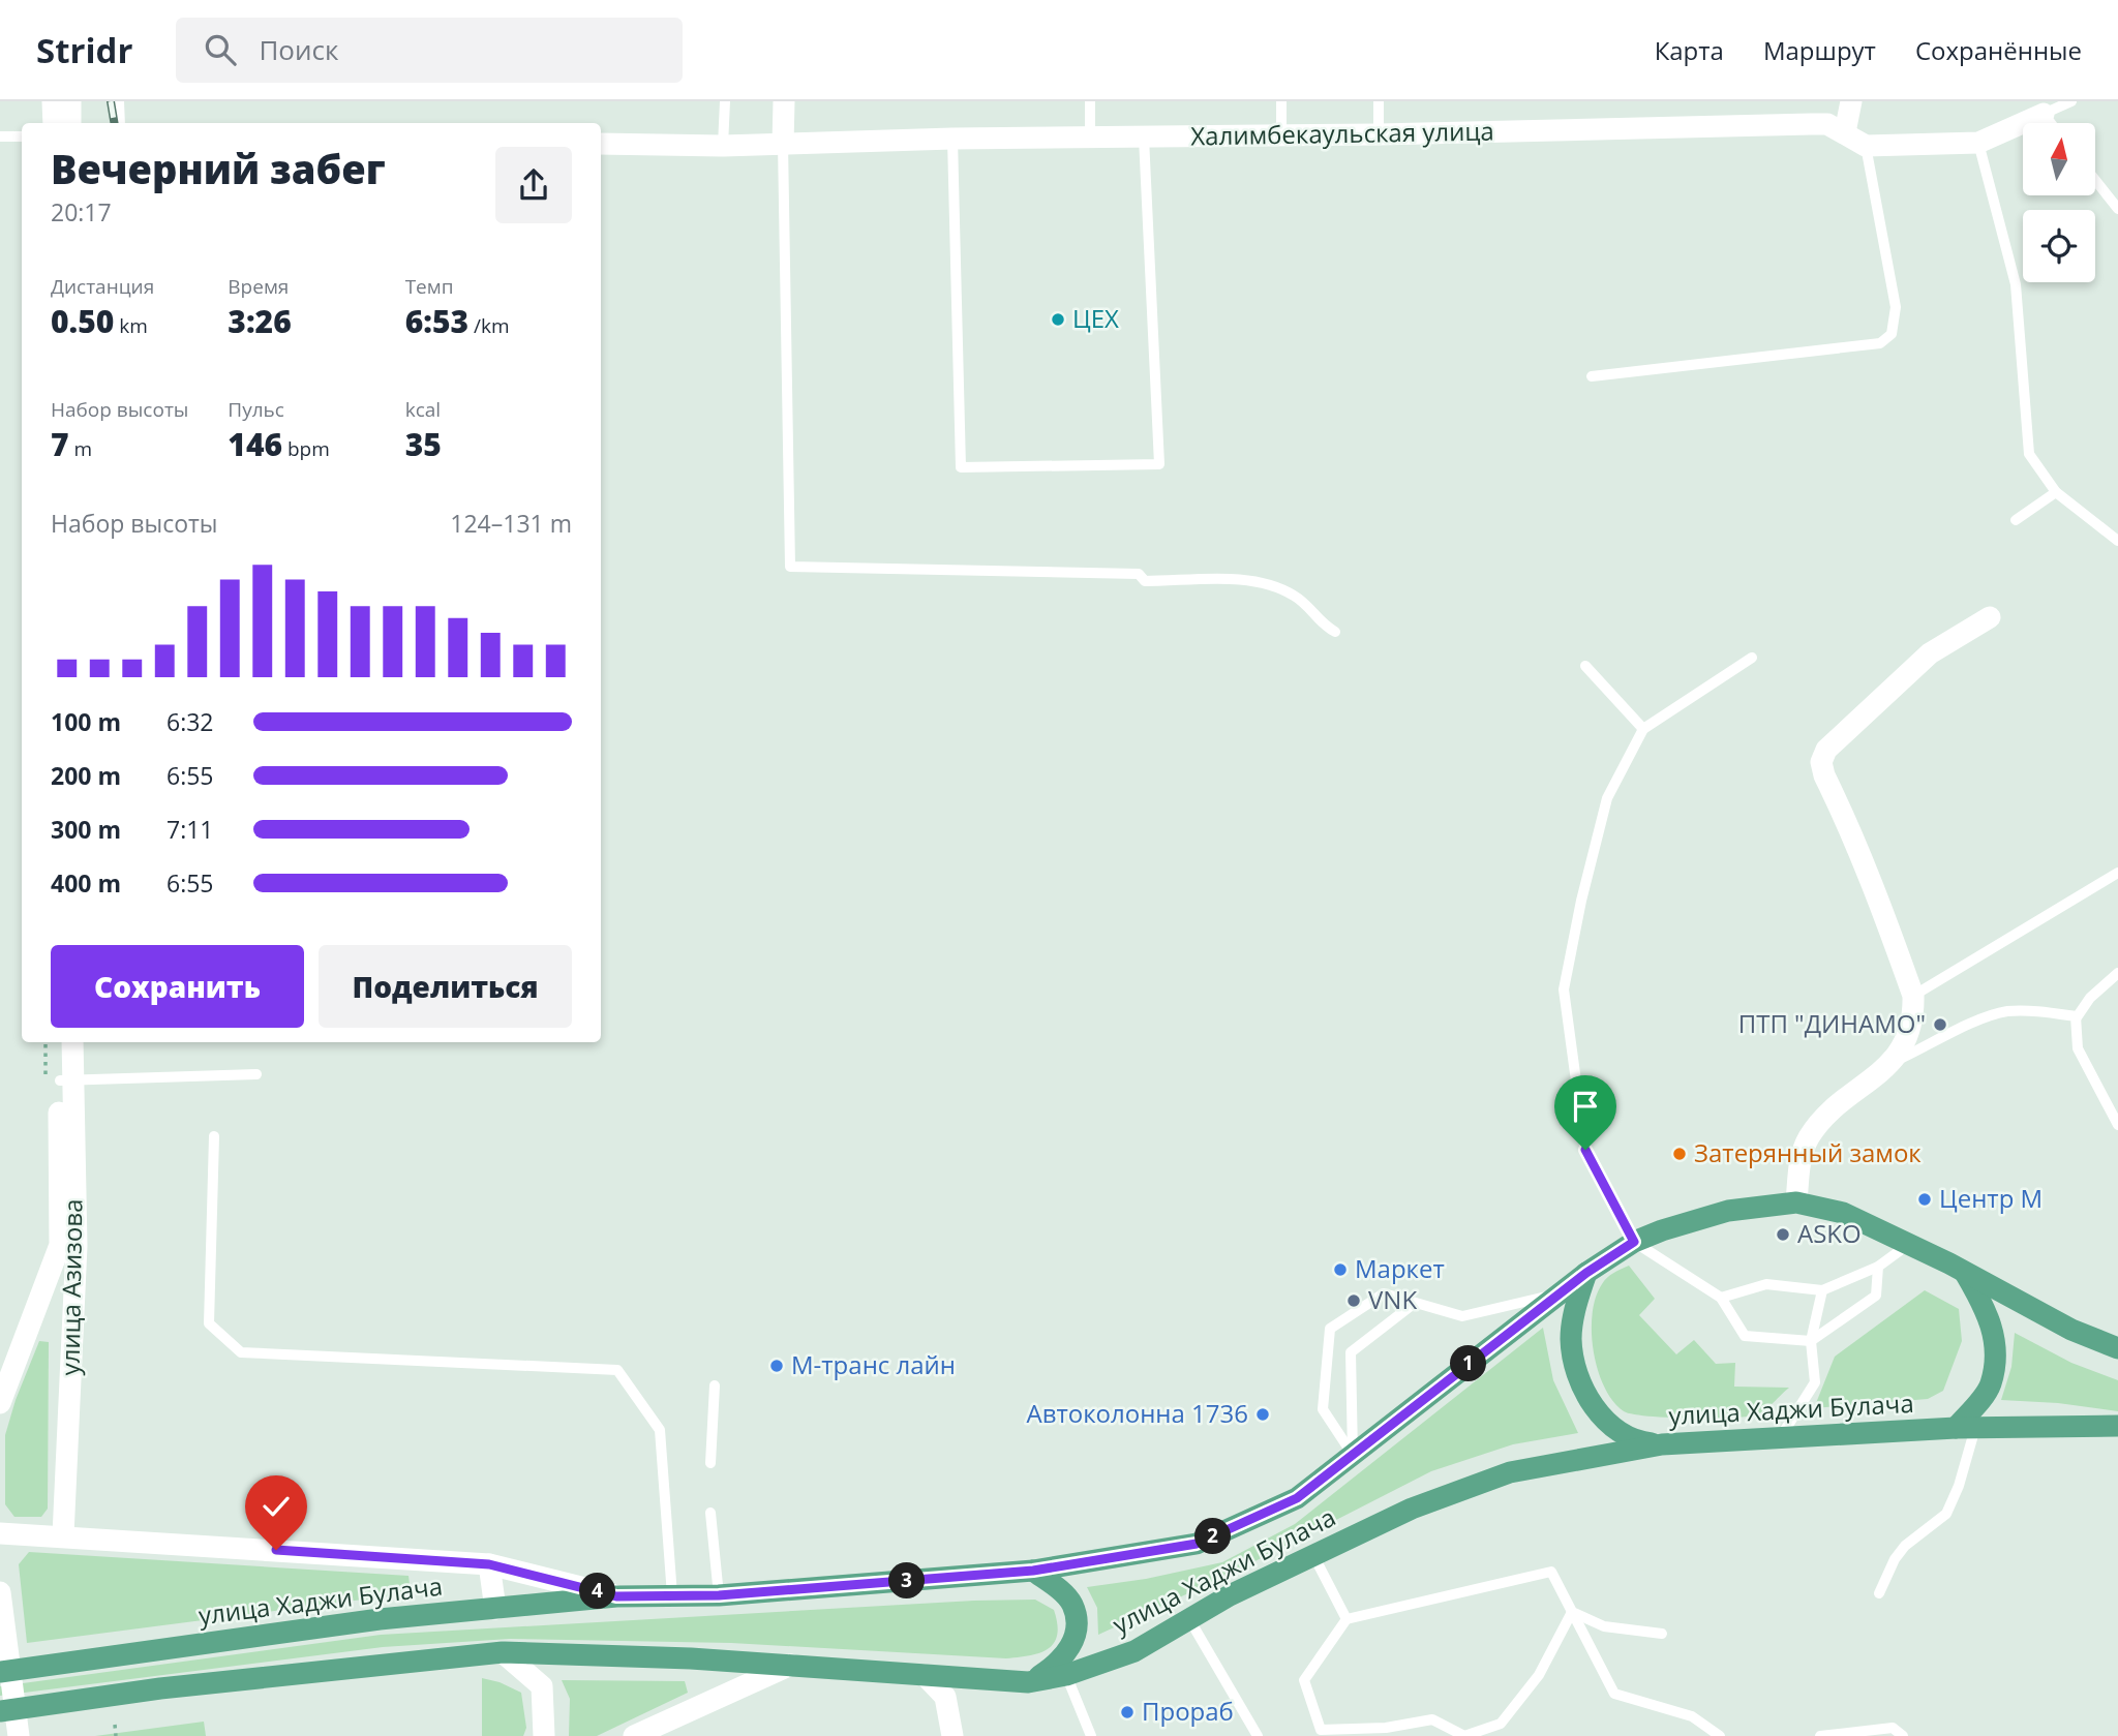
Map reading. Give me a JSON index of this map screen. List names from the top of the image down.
{
  "streets": {
    "main road": ["улица Хаджи Булача"],
    "street": ["Халимбекаульская улица", "улица Азизова"]
  },
  "places": [
    "ЦЕХ",
    "ПТП \"ДИНАМО\"",
    "Затерянный замок",
    "Центр М",
    "ASKO",
    "Маркет",
    "VNK",
    "М-транс лайн",
    "Автоколонна 1736",
    "Прораб"
  ],
  "north": "top",
  "page": {
    "header": "Stridr",
    "search": "Поиск",
    "nav": ["Карта", "Маршрут", "Сохранённые"],
    "heading": ["Вечерний забег", "20:17"],
    "stats": [
      ["Дистанция", "0.50 km"],
      ["Время", "3:26"],
      ["Темп", "6:53 /km"],
      ["Набор высоты", "7 m"],
      ["Пульс", "146 bpm"],
      ["kcal", "35"]
    ],
    "chart": ["Набор высоты", "124–131 m"],
    "list": [
      {
        "name": "100 m",
        "note": "6:32"
      },
      {
        "name": "200 m",
        "note": "6:55"
      },
      {
        "name": "300 m",
        "note": "7:11"
      },
      {
        "name": "400 m",
        "note": "6:55"
      }
    ],
    "buttons": ["Сохранить", "Поделиться"],
    "pins": [
      "1",
      "2",
      "3",
      "4"
    ]
  }
}
